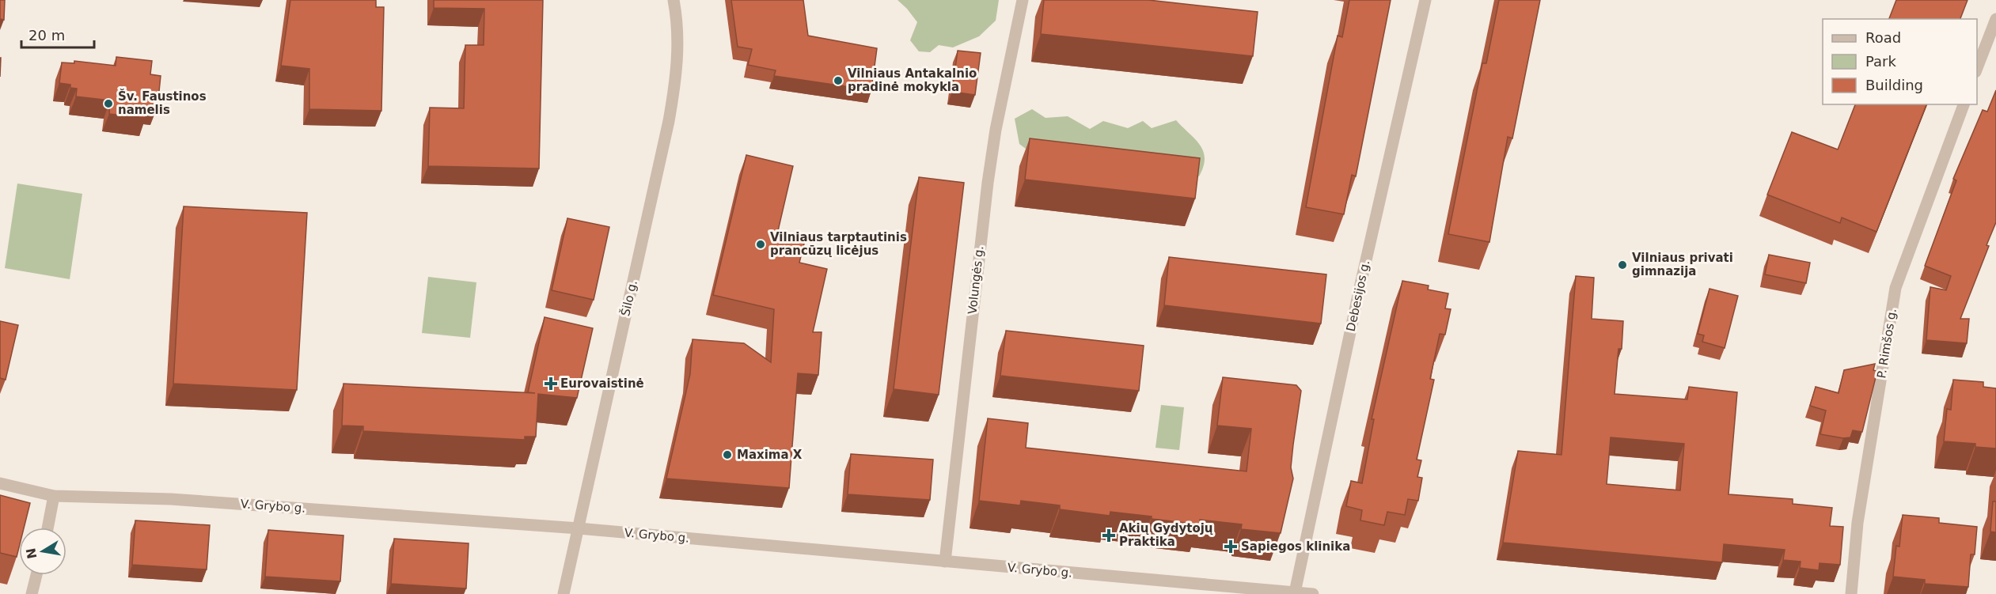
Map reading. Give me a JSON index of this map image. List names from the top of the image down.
{
  "streets": {
    "street": [
      "Volungės g.",
      "Debesijos g.",
      "Šilo g.",
      "P. Rimšos g.",
      "V. Grybo g."
    ]
  },
  "crossings": [
    ["Volungės g.", "V. Grybo g."],
    ["Debesijos g.", "V. Grybo g."],
    ["Šilo g.", "V. Grybo g."]
  ],
  "places": {
    "other": [
      "Vilniaus Antakalnio pradinė mokykla",
      "Šv. Faustinos namelis",
      "Vilniaus tarptautinis prancūzų licėjus",
      "Vilniaus privati gimnazija",
      "Maxima X"
    ],
    "health": ["Eurovaistinė", "Akių Gydytojų Praktika", "Sapiegos klinika"]
  },
  "legend": ["Road", "Park", "Building"],
  "scale_bar": "20 m",
  "north": "left"
}
